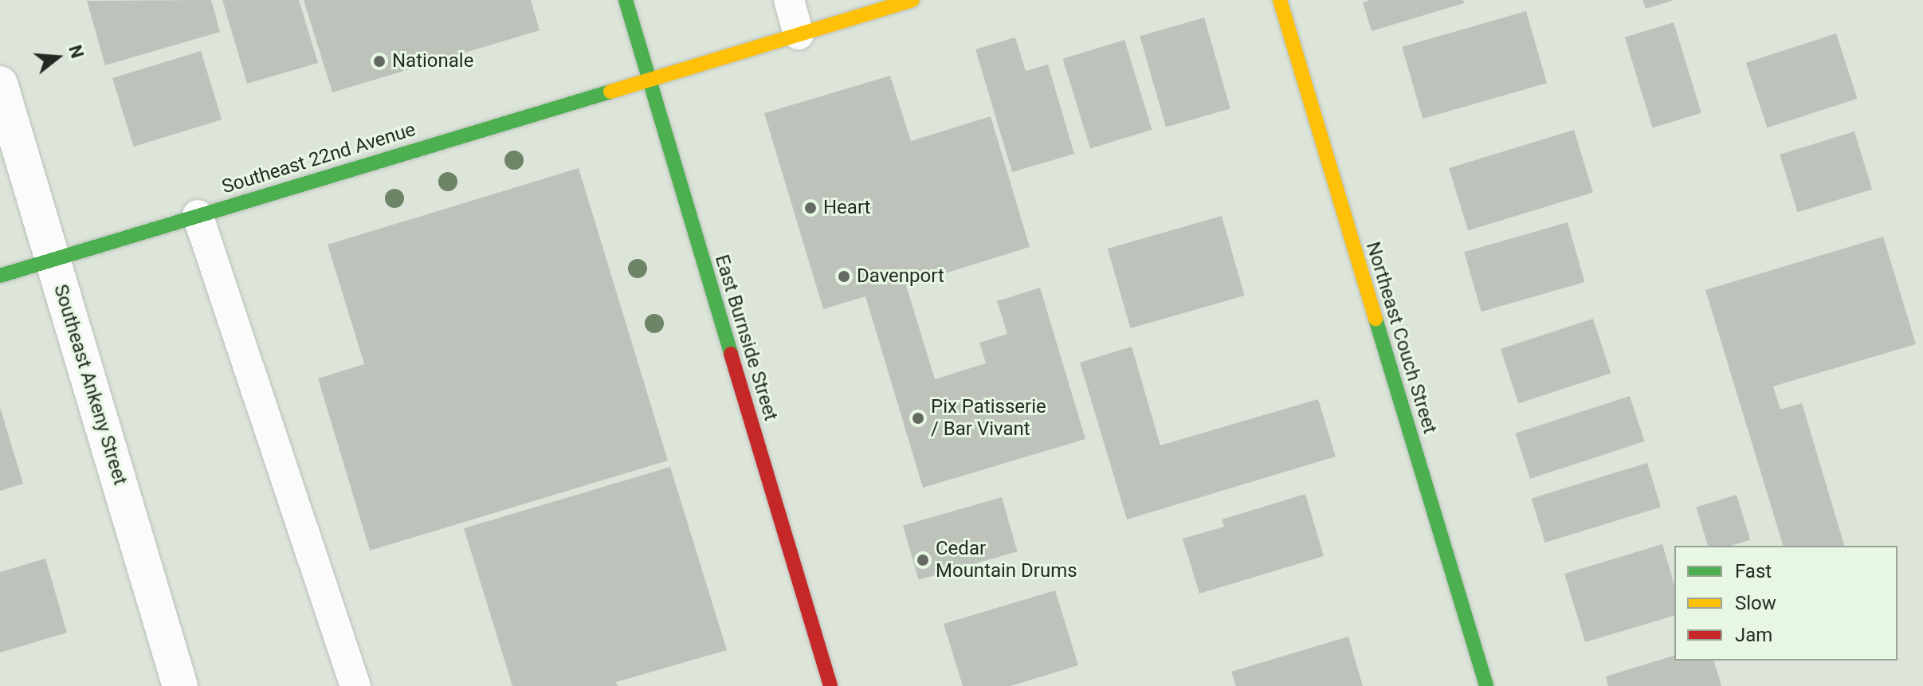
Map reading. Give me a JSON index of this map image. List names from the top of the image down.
{
  "streets": {
    "street": [
      "Southeast 22nd Avenue",
      "East Burnside Street",
      "Northeast Couch Street",
      "Southeast Ankeny Street"
    ]
  },
  "crossings": [
    ["Southeast 22nd Avenue", "East Burnside Street"],
    ["Southeast 22nd Avenue", "Southeast Ankeny Street"]
  ],
  "places": [
    "Nationale",
    "Heart",
    "Davenport",
    "Pix Patisserie / Bar Vivant",
    "Cedar Mountain Drums"
  ],
  "legend": ["Fast", "Slow", "Jam"],
  "north": "right"
}
